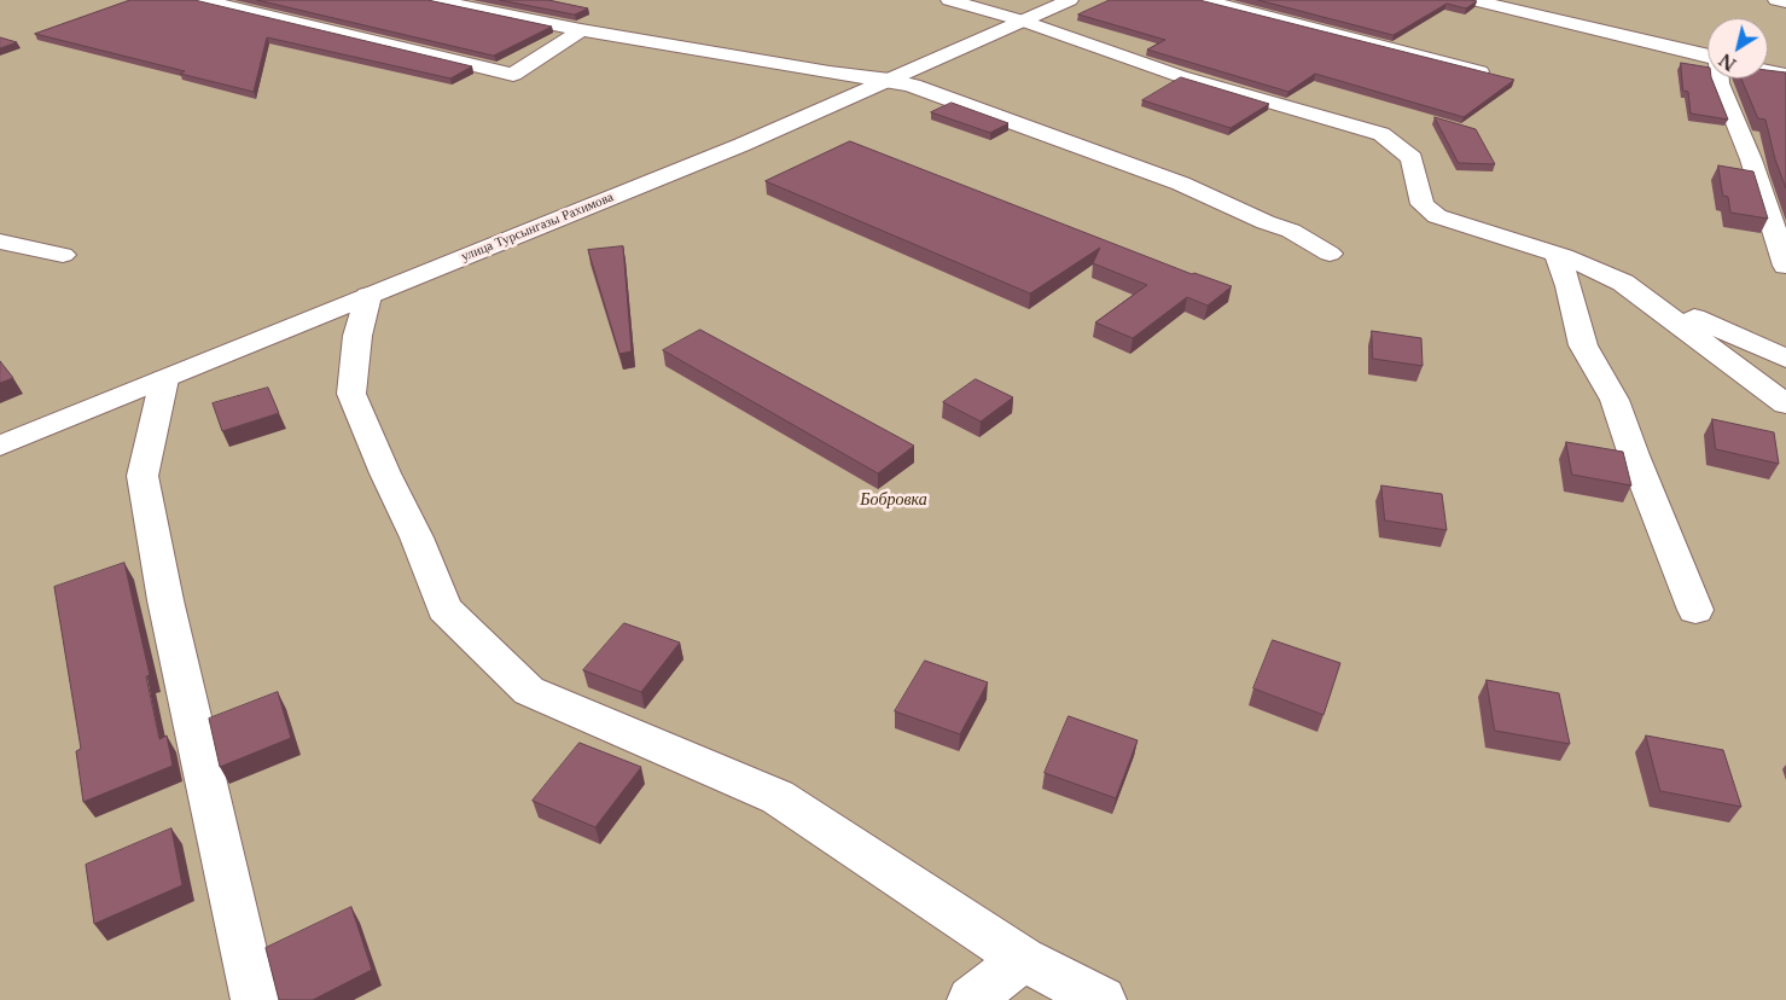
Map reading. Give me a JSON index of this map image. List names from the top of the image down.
{
  "streets": {
    "street": ["улица Турсынгазы Рахимова"]
  },
  "parks": ["Бобровка"],
  "north": "bottom left"
}
